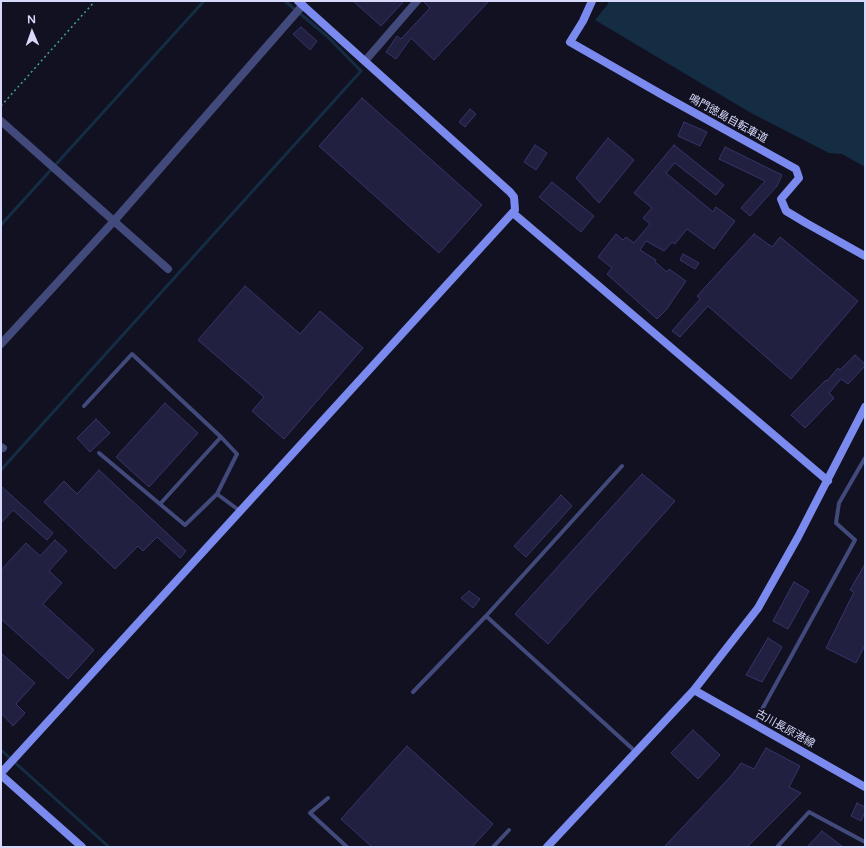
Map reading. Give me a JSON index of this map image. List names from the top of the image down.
{
  "streets": {
    "street": ["鳴門徳島自転車道", "古川長原港線"]
  },
  "north": "top"
}
